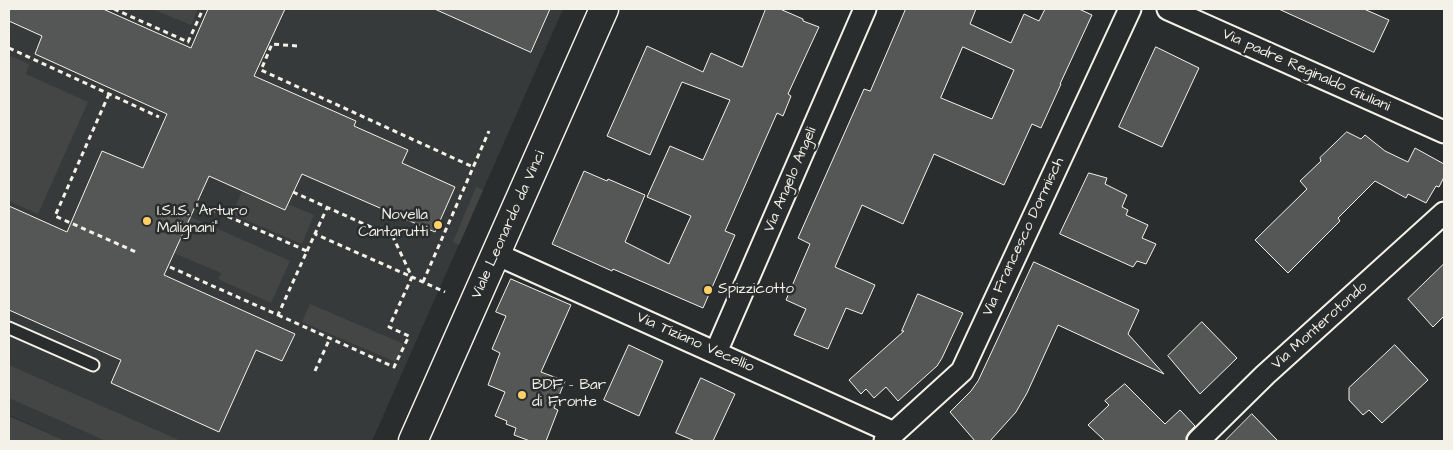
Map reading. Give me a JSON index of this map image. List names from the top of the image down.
{
  "streets": {
    "main road": ["Viale Leonardo da Vinci"],
    "street": [
      "Via padre Reginaldo Giuliani",
      "Via Angelo Angeli",
      "Via Francesco Dormisch",
      "Via Monterotondo",
      "Via Tiziano Vecellio"
    ]
  },
  "crossings": [
    ["Via Angelo Angeli", "Via Tiziano Vecellio"],
    ["Viale Leonardo da Vinci", "Via Tiziano Vecellio"],
    ["Via Francesco Dormisch", "Via Tiziano Vecellio"]
  ],
  "places": [
    "I.S.I.S. \"Arturo Malignani\"",
    "Novella Cantarutti",
    "Spizzicotto",
    "BDF - Bar di Fronte"
  ]
}
